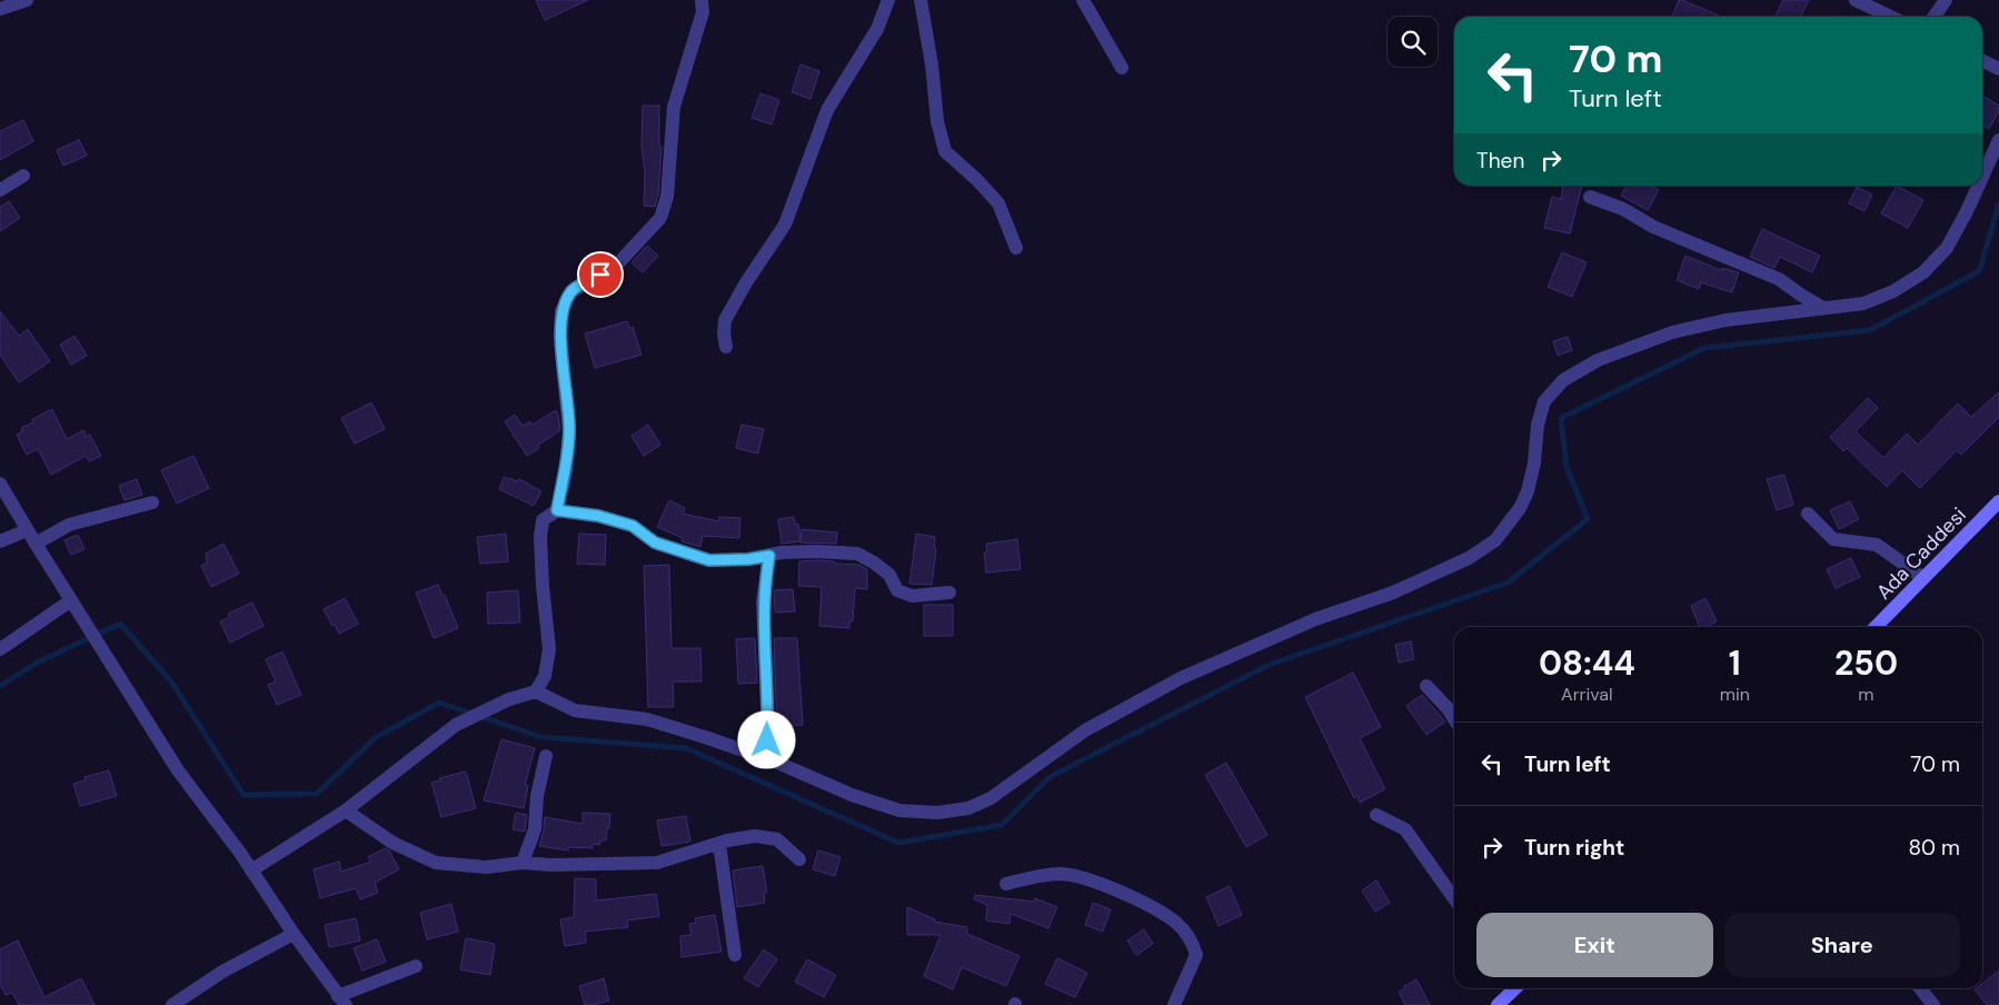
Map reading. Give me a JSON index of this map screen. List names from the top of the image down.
{
  "streets": {
    "main road": ["Ada Caddesi"]
  },
  "page": {
    "turn": ["70 m", "Turn left"],
    "then": "Then",
    "eta": [
      "08:44",
      "Arrival",
      "1",
      "min",
      "250",
      "m"
    ],
    "list": [
      {
        "name": "Turn left",
        "value": "70 m"
      },
      {
        "name": "Turn right",
        "value": "80 m"
      }
    ],
    "buttons": ["Exit", "Share"]
  }
}
